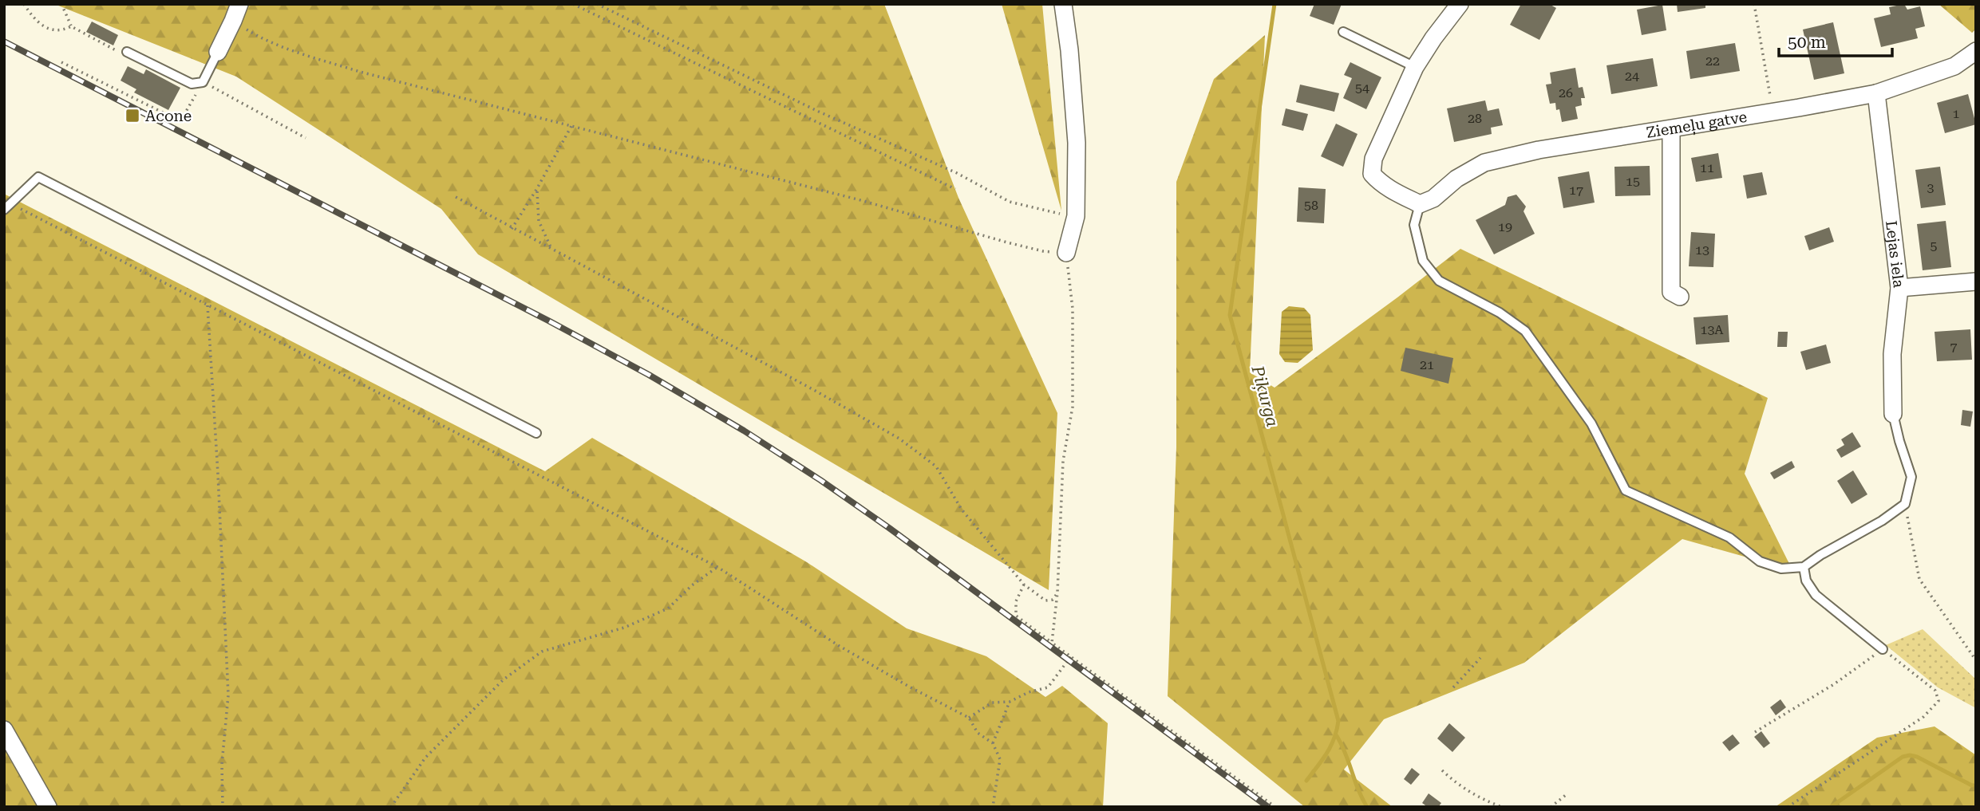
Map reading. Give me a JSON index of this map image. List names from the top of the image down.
{
  "streets": {
    "street": ["Ziemeļu gatve", "Lejas iela"]
  },
  "crossings": [
    ["Ziemeļu gatve", "Lejas iela"]
  ],
  "water": ["Piķurga"],
  "places": {
    "transit": ["Acone"]
  },
  "house_numbers": [
    "22",
    "24",
    "54",
    "26",
    "1",
    "28",
    "11",
    "15",
    "3",
    "17",
    "58",
    "19",
    "5",
    "13",
    "13A",
    "7",
    "21"
  ],
  "scale_bar": "50 m"
}
